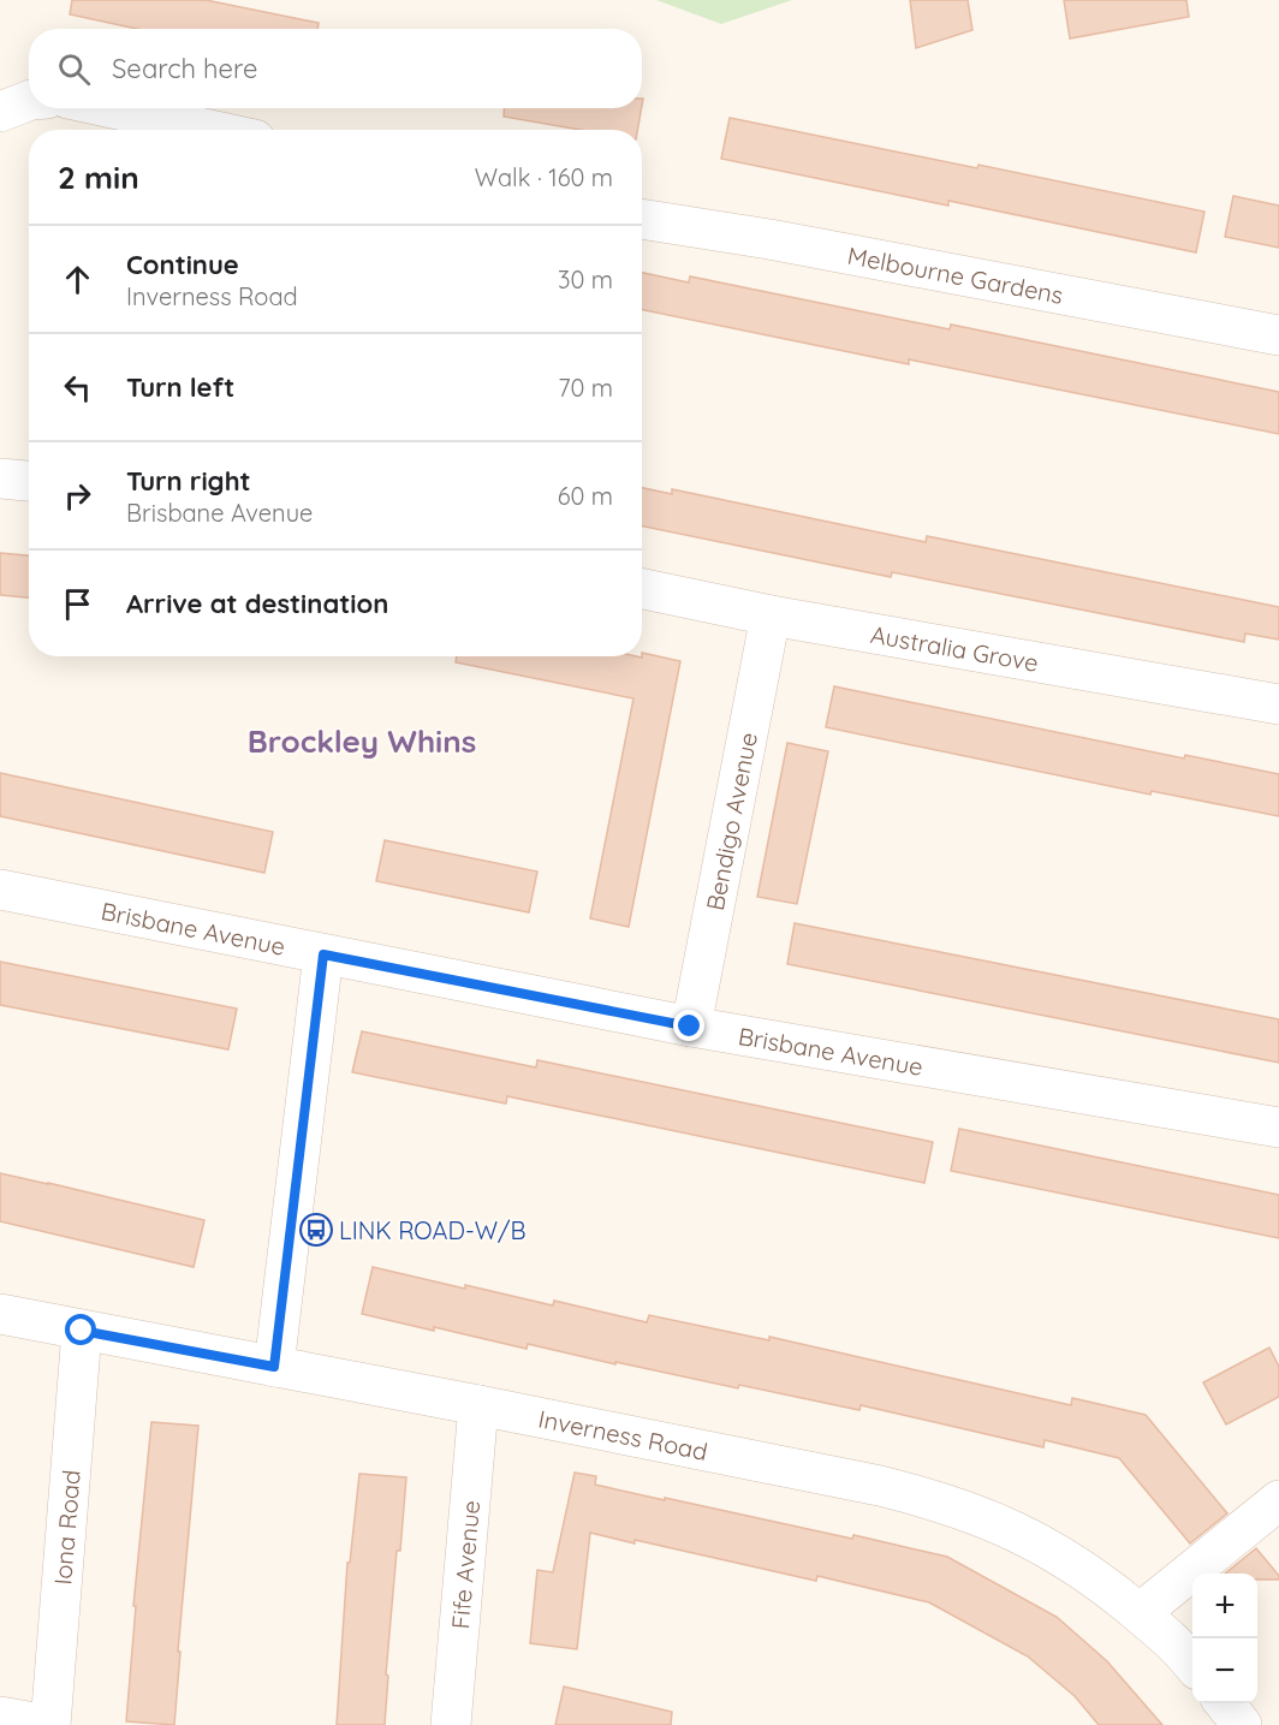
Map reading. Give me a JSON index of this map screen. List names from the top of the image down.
{
  "streets": {
    "street": [
      "Melbourne Gardens",
      "Australia Grove",
      "Bendigo Avenue",
      "Brisbane Avenue",
      "Inverness Road",
      "Iona Road",
      "Fife Avenue"
    ]
  },
  "crossings": [
    ["Australia Grove", "Bendigo Avenue"],
    ["Bendigo Avenue", "Brisbane Avenue"],
    ["Inverness Road", "Iona Road"],
    ["Inverness Road", "Fife Avenue"]
  ],
  "districts": ["Brockley Whins"],
  "places": {
    "bus stop": ["LINK ROAD-W/B"]
  },
  "page": {
    "search": "Search here",
    "heading": ["2 min", "Walk · 160 m"],
    "list": [
      ["Continue", "Inverness Road", "30 m"],
      ["Turn left", "70 m"],
      ["Turn right", "Brisbane Avenue", "60 m"],
      "Arrive at destination"
    ],
    "map_buttons": ["+", "−"]
  }
}
